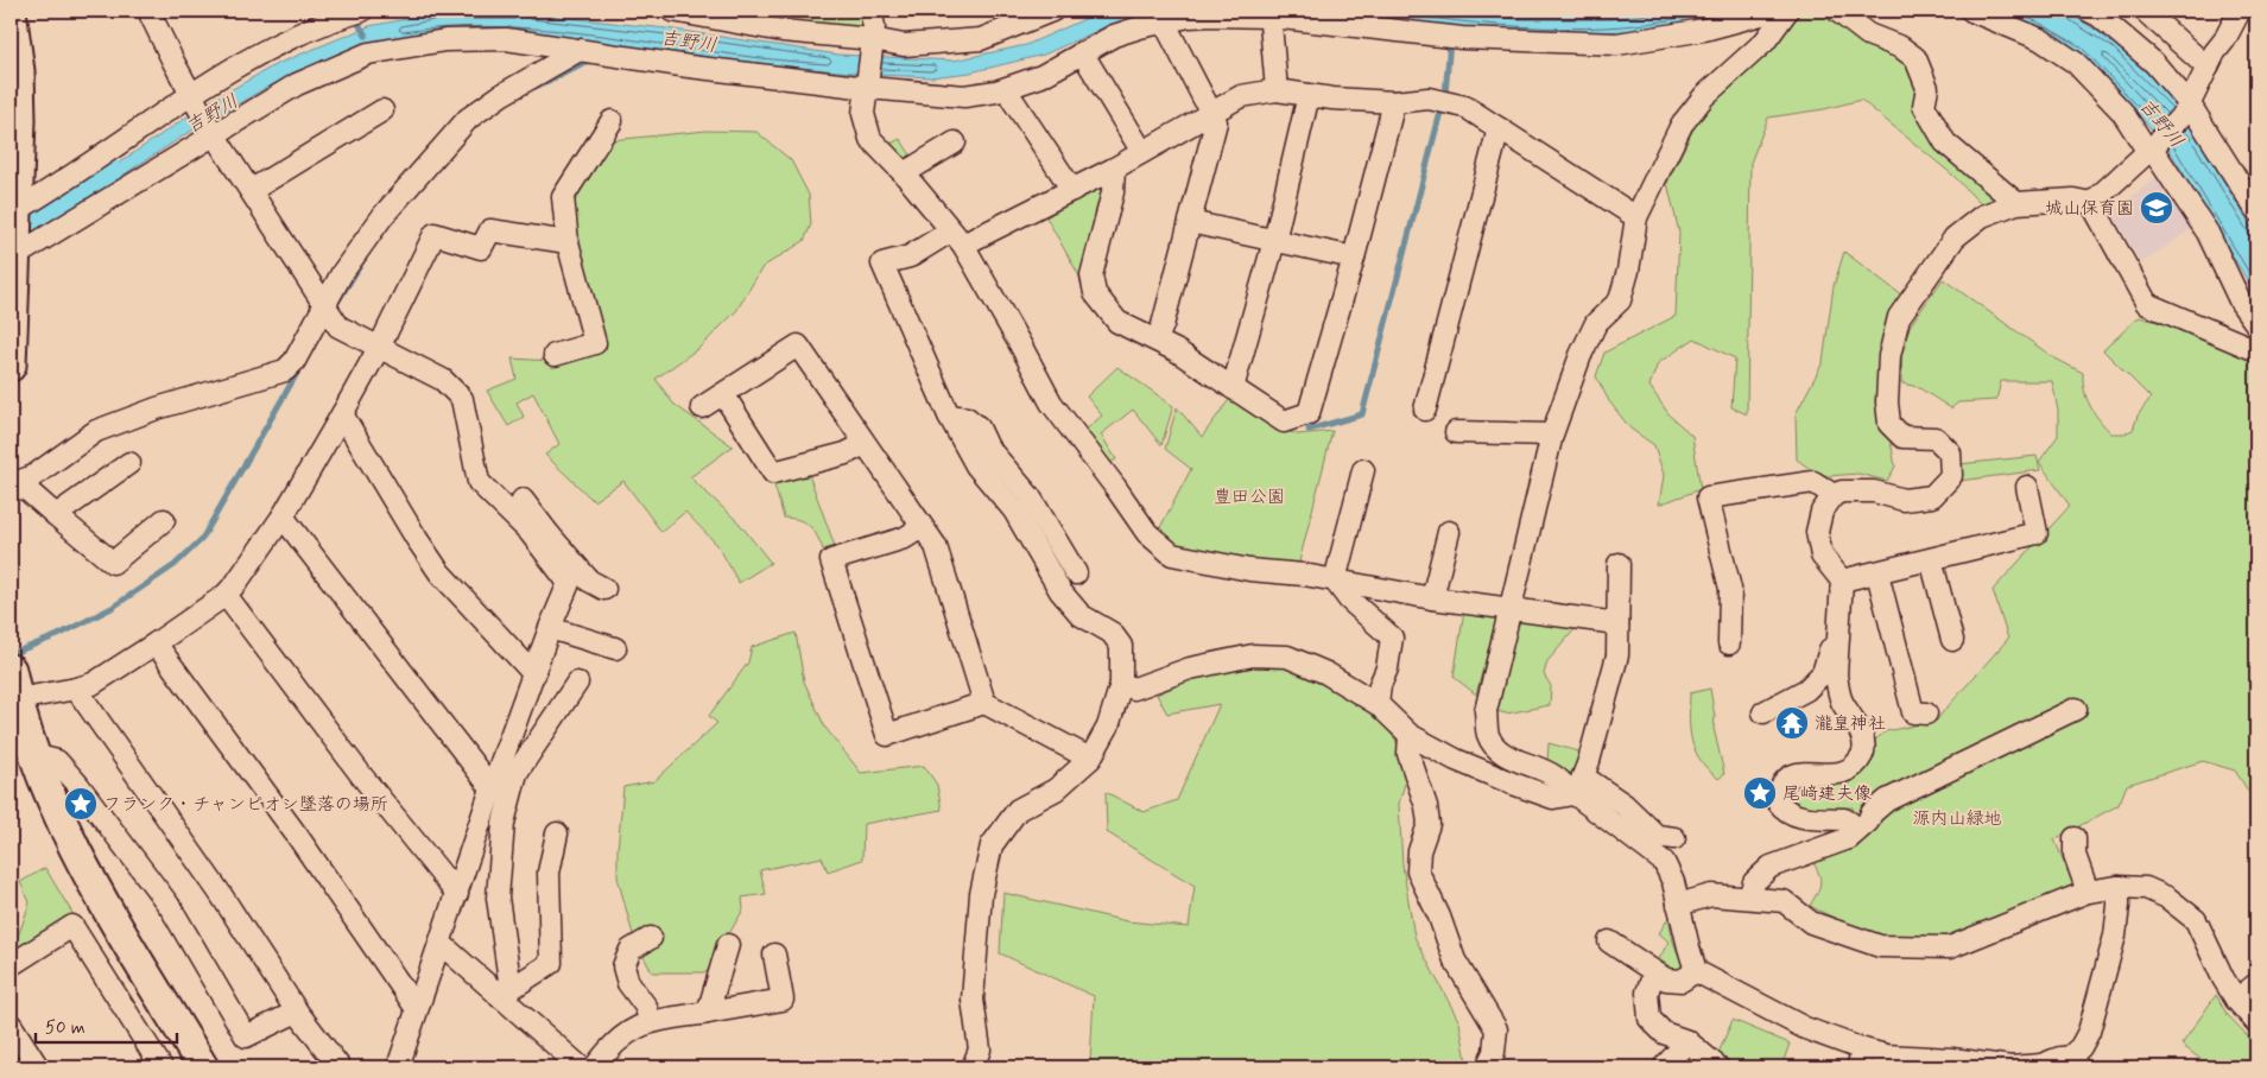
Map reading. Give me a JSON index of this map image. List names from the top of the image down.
{
  "water": ["吉野川"],
  "parks": ["豊田公園", "源内山緑地"],
  "places": {
    "school or university": ["城山保育園"],
    "temple": ["瀧皇神社"],
    "place": ["尾﨑建夫像", "フランク・チャンピオン墜落の場所"]
  },
  "scale_bar": "50 m"
}
